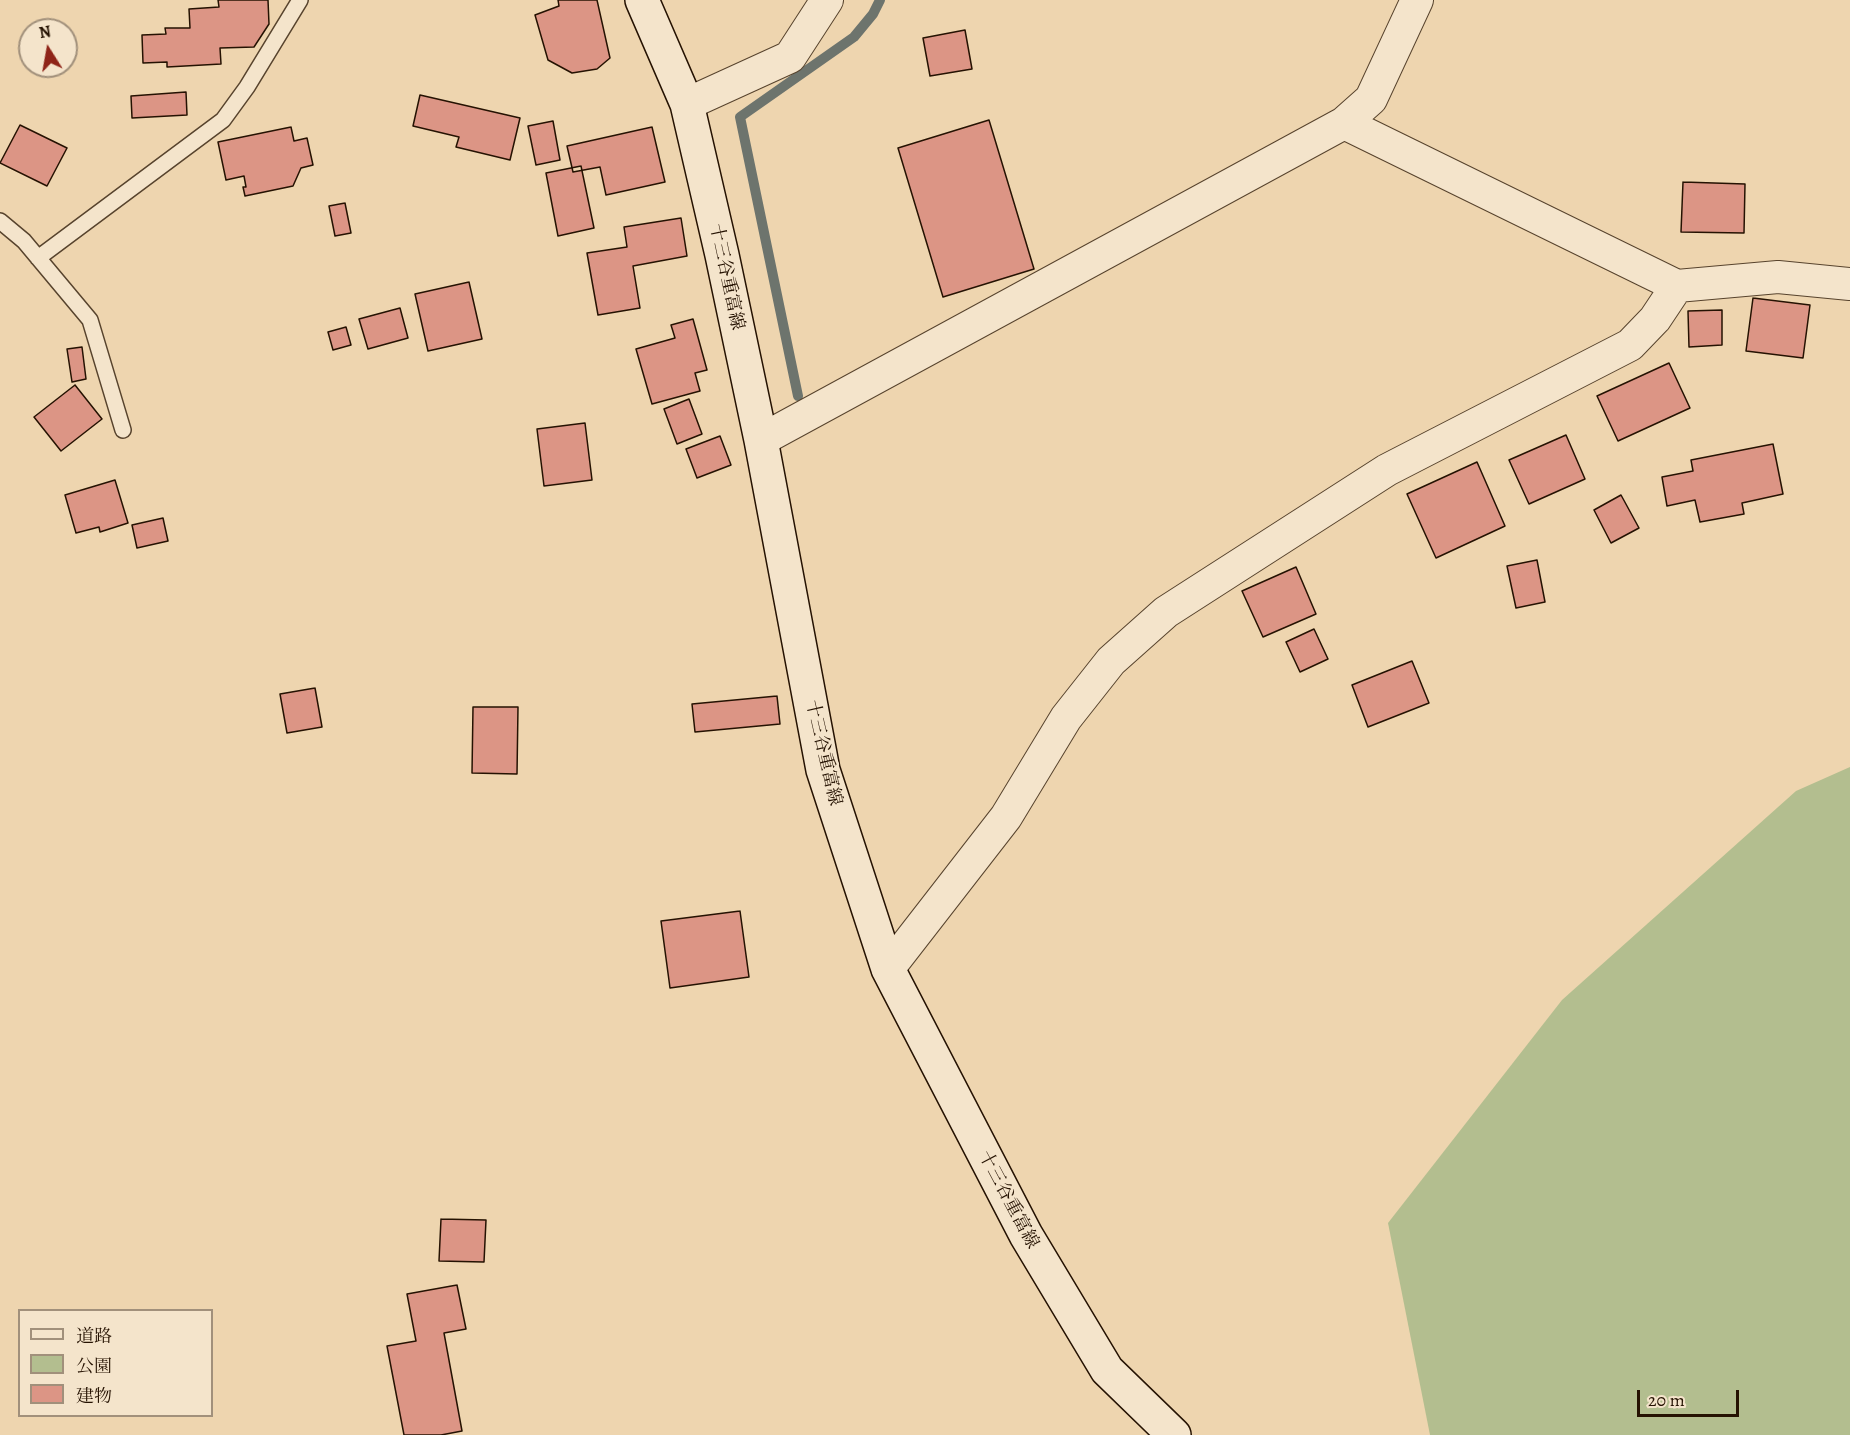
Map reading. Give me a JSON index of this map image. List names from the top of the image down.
{
  "streets": {
    "main road": ["十三谷重富線"]
  },
  "legend": ["道路", "公園", "建物"],
  "scale_bar": "20 m",
  "north": "top"
}
